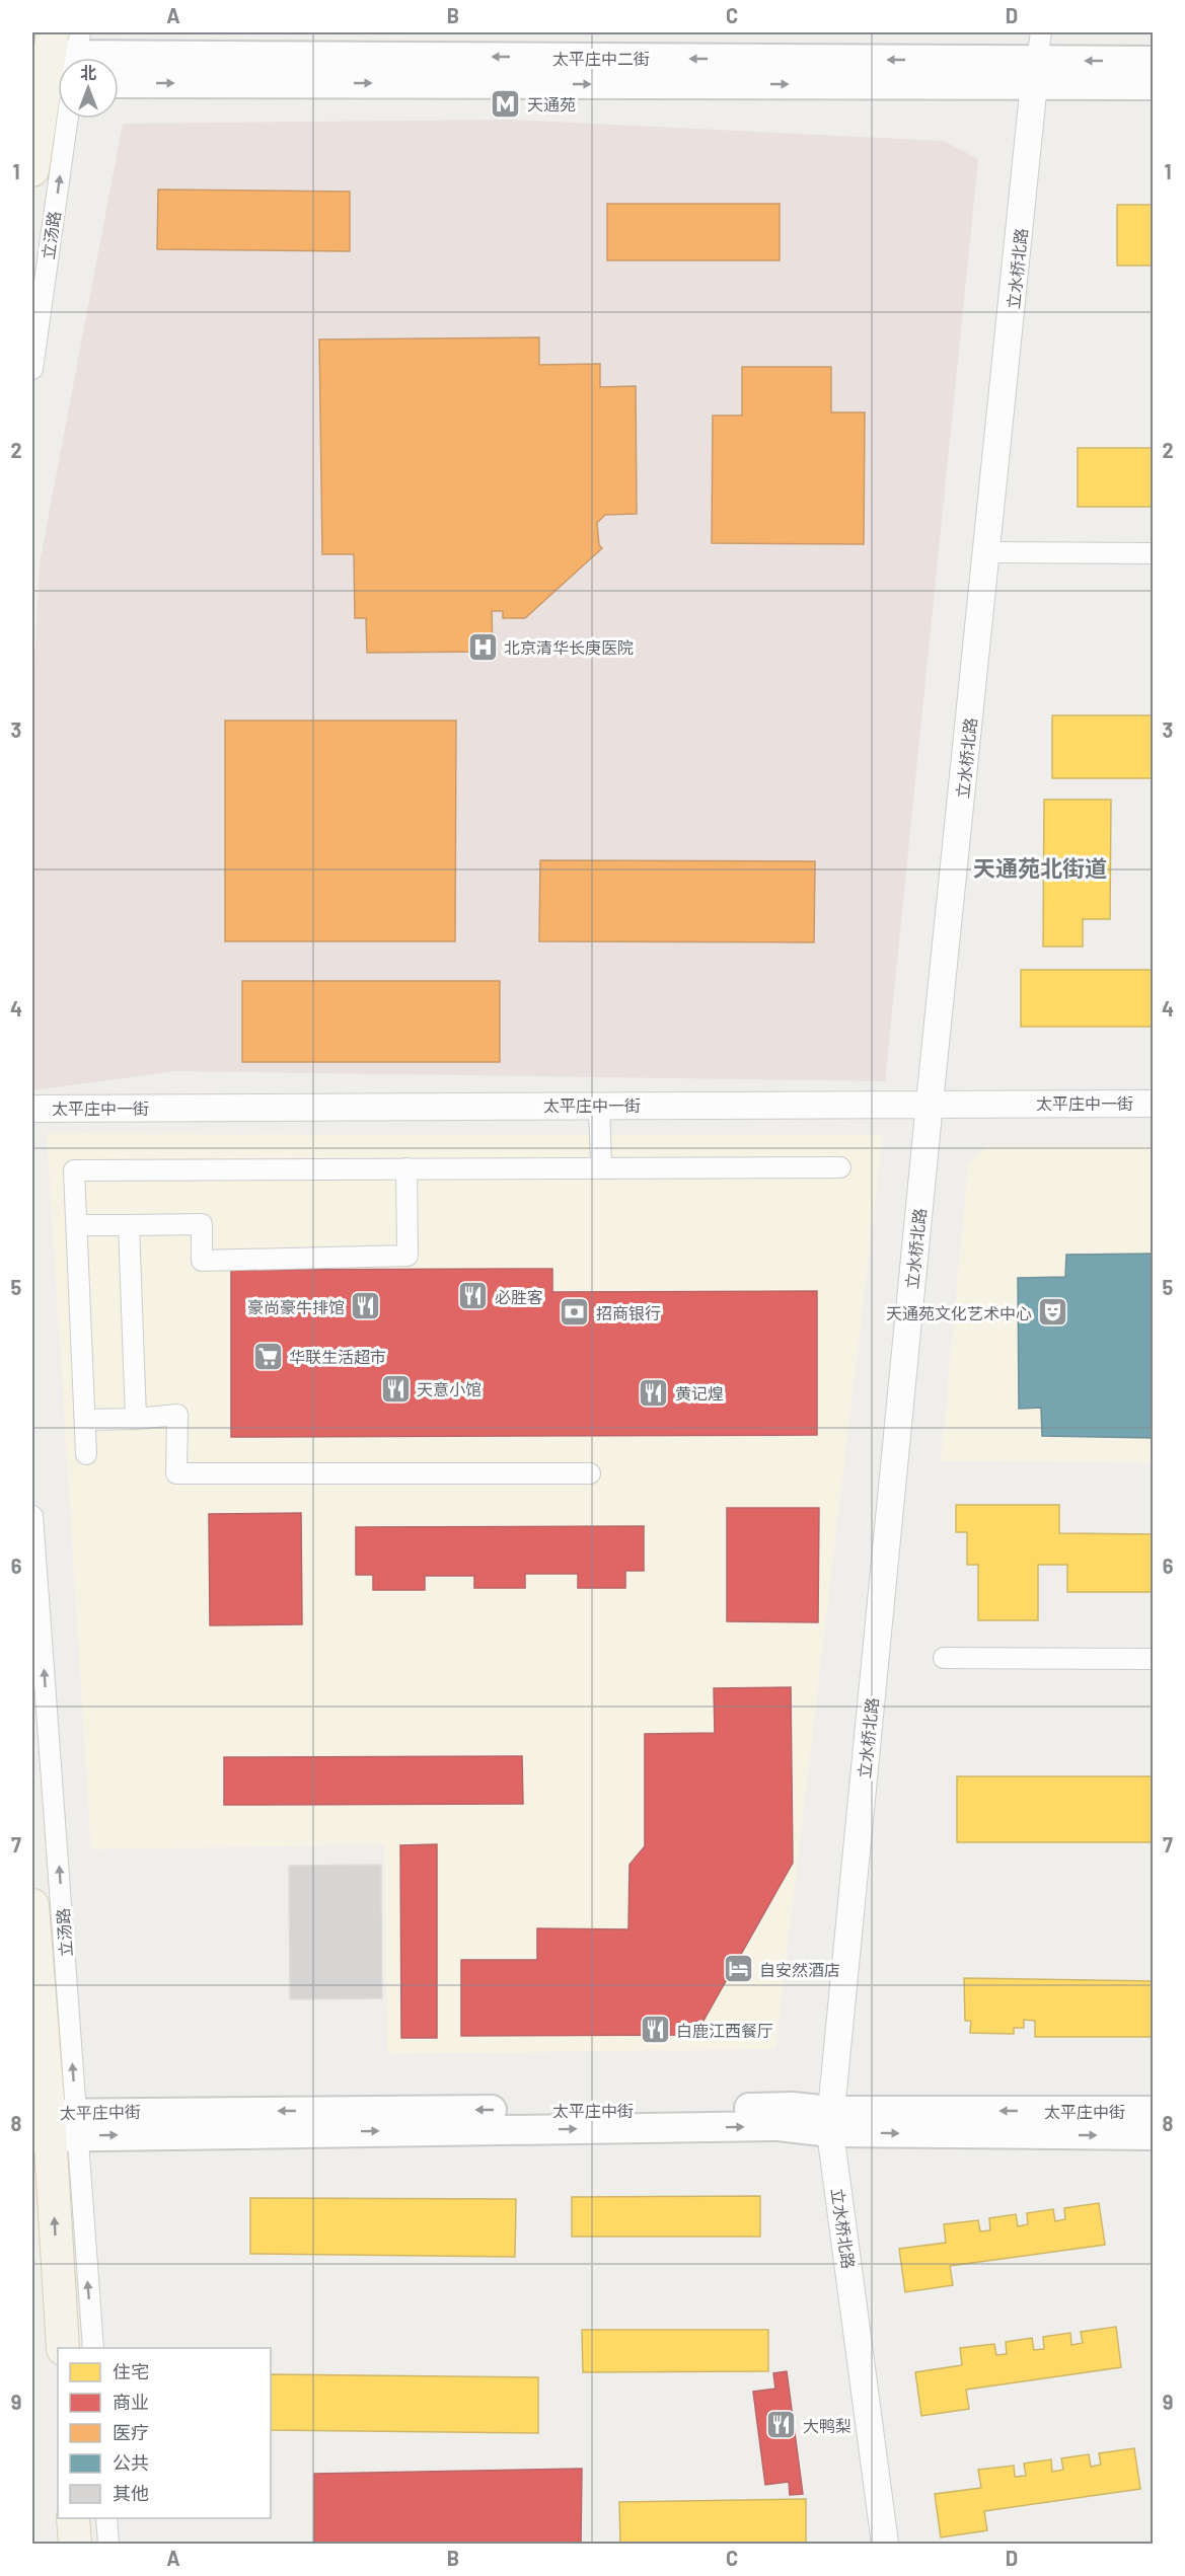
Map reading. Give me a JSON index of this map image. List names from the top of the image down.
{
  "streets": {
    "main road": ["太平庄中二街", "立汤路", "太平庄中街"],
    "street": ["立水桥北路", "太平庄中一街"]
  },
  "crossings": [
    ["太平庄中二街", "立水桥北路"],
    ["立汤路", "太平庄中街"],
    ["立水桥北路", "太平庄中一街"],
    ["立水桥北路", "太平庄中街"]
  ],
  "one_way": ["立汤路"],
  "districts": ["天通苑北街道"],
  "places": {
    "metro station": ["天通苑"],
    "hospital": ["北京清华长庚医院"],
    "restaurant": [
      "必胜客",
      "豪尚豪牛排馆",
      "天意小馆",
      "黄记煌",
      "白鹿江西餐厅",
      "大鸭梨"
    ],
    "bank": ["招商银行"],
    "theatre": ["天通苑文化艺术中心"],
    "supermarket": ["华联生活超市"],
    "hotel": ["自安然酒店"]
  },
  "legend": [
    "住宅",
    "商业",
    "医疗",
    "公共",
    "其他"
  ],
  "north": "top",
  "grid": {
    "columns": [
      "A",
      "B",
      "C",
      "D"
    ],
    "rows": [
      "1",
      "2",
      "3",
      "4",
      "5",
      "6",
      "7",
      "8",
      "9"
    ]
  }
}
